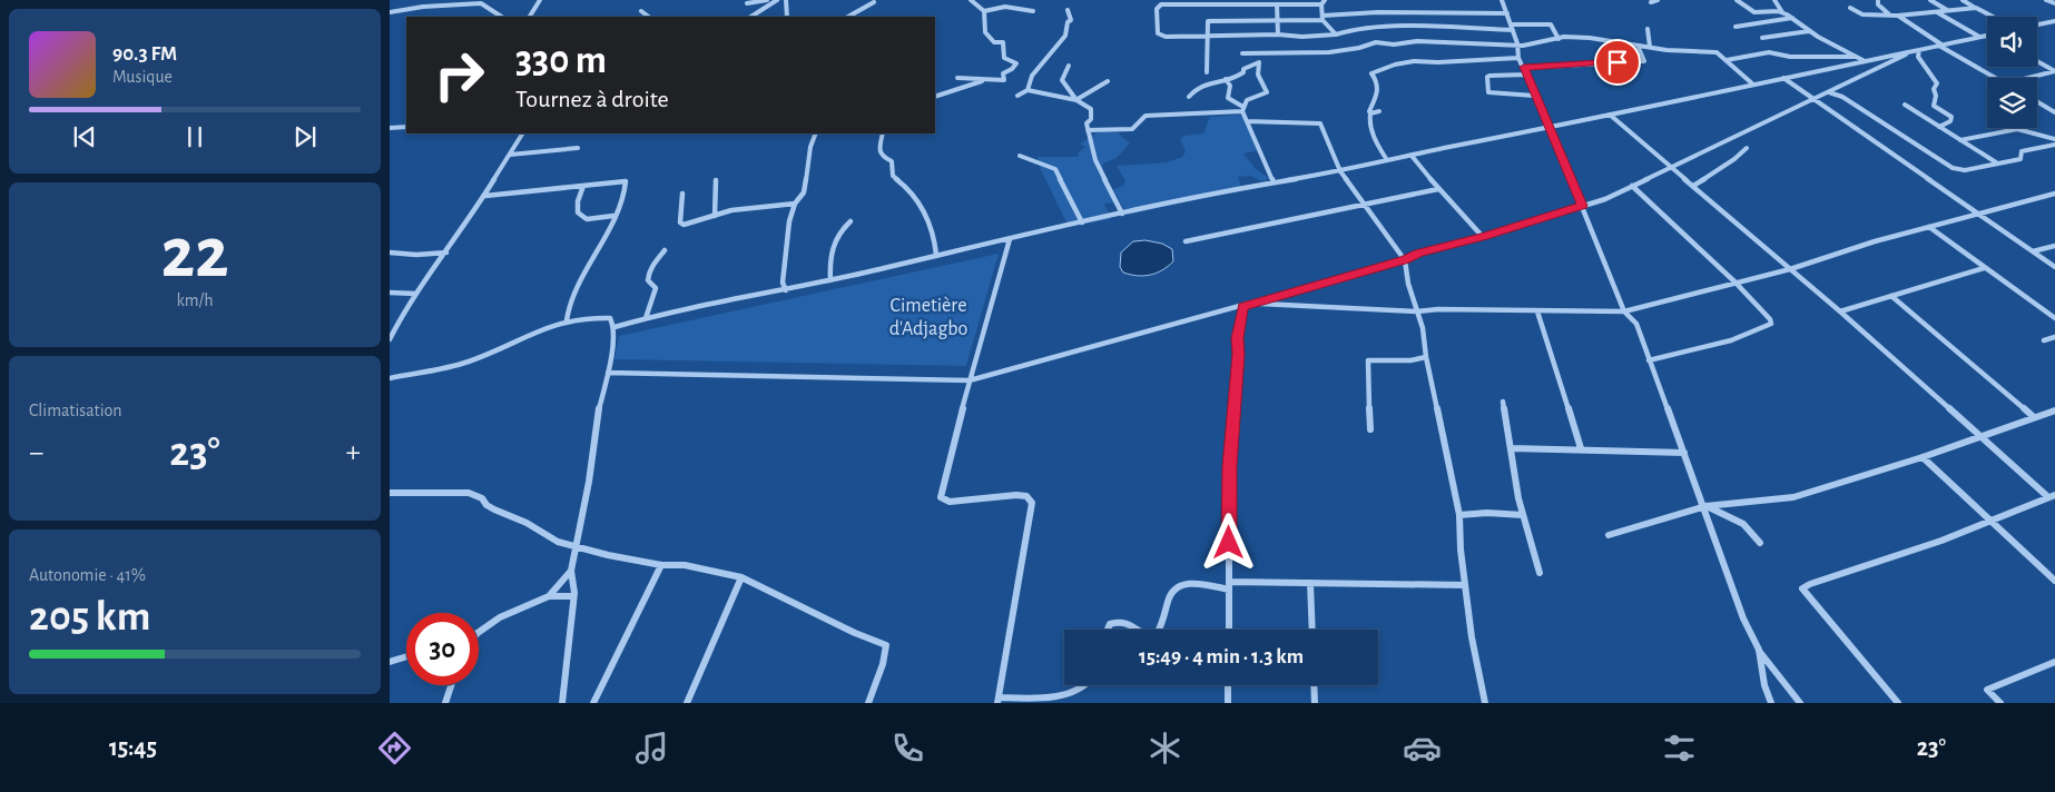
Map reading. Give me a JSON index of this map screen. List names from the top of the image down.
{
  "parks": ["Cimetière d'Adjagbo"],
  "page": {
    "turn": ["330 m", "Tournez à droite"],
    "song": ["90.3 FM", "Musique"],
    "tile": [
      ["22", "km/h"],
      "Climatisation",
      ["Autonomie · 41%", "205 km"]
    ],
    "heat": ["−", "23°", "+"],
    "limit": "30",
    "trip": "15:49 · 4 min · 1.3 km",
    "tabs": ["15:45", "23°"]
  }
}
